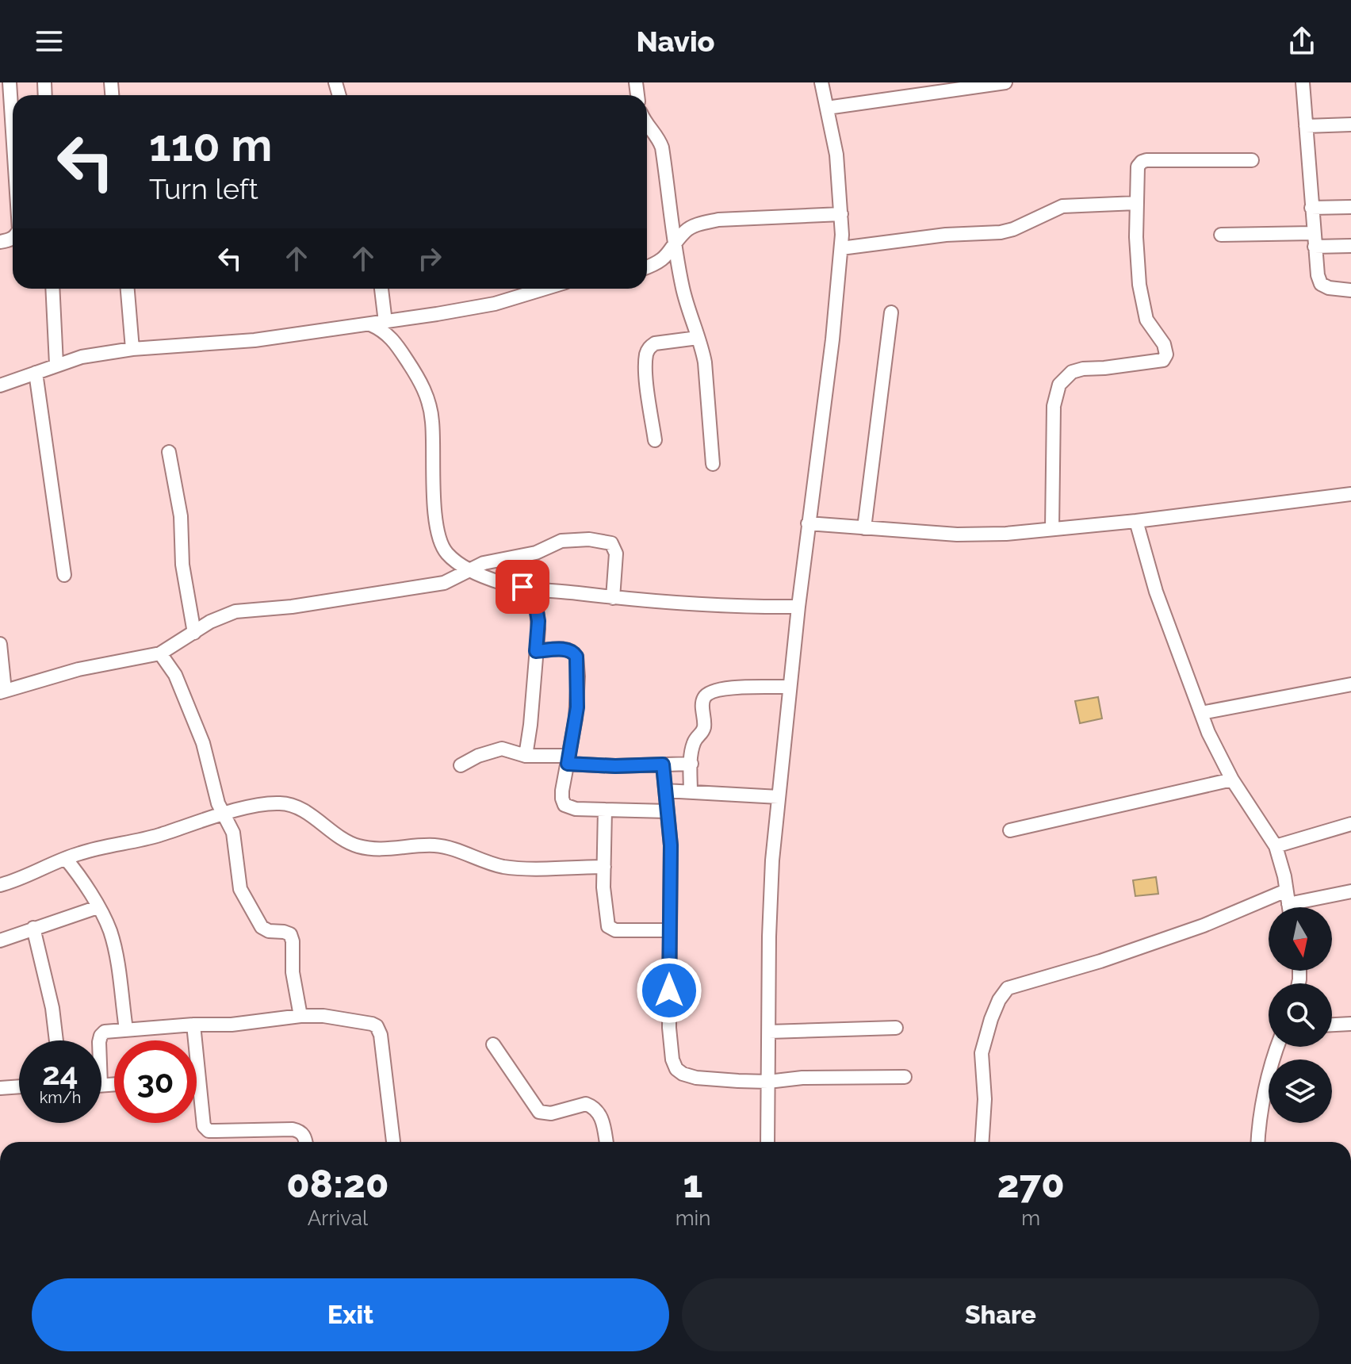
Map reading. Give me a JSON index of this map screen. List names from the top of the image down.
{
  "north": "bottom",
  "page": {
    "header": "Navio",
    "turn": ["110 m", "Turn left"],
    "speed": "24 km/h",
    "limit": "30",
    "eta": [
      "08:20",
      "Arrival",
      "1",
      "min",
      "270",
      "m"
    ],
    "buttons": ["Exit", "Share"]
  }
}
